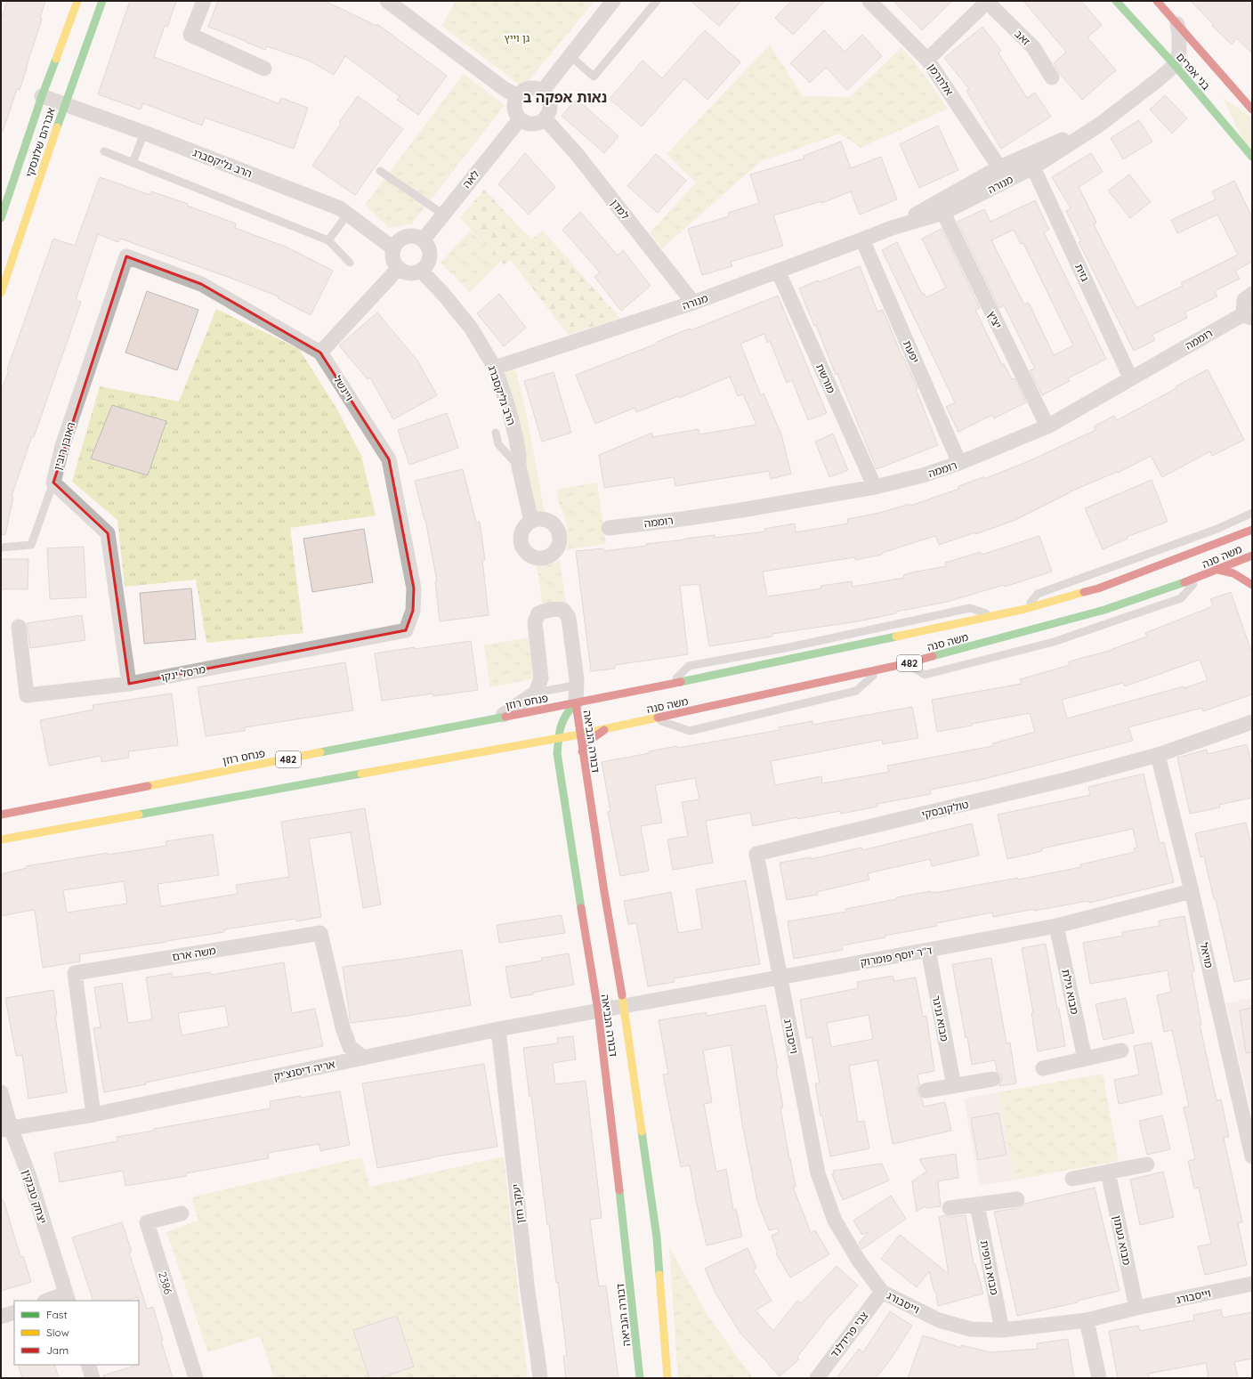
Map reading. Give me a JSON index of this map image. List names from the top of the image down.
{
  "streets": {
    "main road": [
      "בני אפרים",
      "אברהם שלונסקי",
      "משה סנה",
      "482",
      "פנחס רוזן",
      "דבורה הנביאה"
    ],
    "street": [
      "זאב",
      "אלתרמן",
      "הרב גליקסברג",
      "לאה",
      "מנורה",
      "למדן",
      "גזית",
      "יציץ",
      "רוממה",
      "יפעת",
      "מורשת",
      "ויינשל",
      "ראובן רובין",
      "מרסל ינקו",
      "טולקובסקי",
      "משה ארם",
      "מויאל",
      "ד\"ר יוסף פומרוק",
      "מבוא גילת",
      "מבוא גניגר",
      "וייסבורג",
      "אריה דיסנצ'יק",
      "יצחק טבנקין",
      "יעקב חזן",
      "מבוא געתון",
      "מבוא גרופית",
      "2386",
      "צבי פרידלנד"
    ]
  },
  "crossings": [
    ["זאב", "אלתרמן"],
    ["בני אפרים", "מנורה"],
    ["אלתרמן", "מנורה"],
    ["אברהם שלונסקי", "הרב גליקסברג"],
    ["הרב גליקסברג", "לאה"],
    ["הרב גליקסברג", "מנורה"],
    ["לאה", "למדן"],
    ["מנורה", "למדן"],
    ["מנורה", "גזית"],
    ["מנורה", "יציץ"],
    ["מנורה", "יפעת"],
    ["מנורה", "מורשת"],
    ["גזית", "רוממה"],
    ["יציץ", "רוממה"],
    ["רוממה", "יפעת"],
    ["רוממה", "מורשת"],
    ["ויינשל", "ראובן רובין"],
    ["ויינשל", "מרסל ינקו"],
    ["ראובן רובין", "מרסל ינקו"],
    ["משה סנה", "482"],
    ["משה סנה", "פנחס רוזן"],
    ["משה סנה", "דבורה הנביאה"],
    ["482", "דבורה הנביאה"],
    ["פנחס רוזן", "דבורה הנביאה"],
    ["דבורה הנביאה", "ד\"ר יוסף פומרוק"],
    ["דבורה הנביאה", "אריה דיסנצ'יק"],
    ["טולקובסקי", "מויאל"],
    ["טולקובסקי", "ד\"ר יוסף פומרוק"],
    ["טולקובסקי", "וייסבורג"],
    ["משה ארם", "אריה דיסנצ'יק"],
    ["מויאל", "ד\"ר יוסף פומרוק"],
    ["ד\"ר יוסף פומרוק", "מבוא גילת"],
    ["ד\"ר יוסף פומרוק", "מבוא גניגר"],
    ["ד\"ר יוסף פומרוק", "וייסבורג"],
    ["ד\"ר יוסף פומרוק", "אריה דיסנצ'יק"],
    ["וייסבורג", "מבוא געתון"],
    ["וייסבורג", "מבוא גרופית"],
    ["וייסבורג", "צבי פרידלנד"],
    ["אריה דיסנצ'יק", "יצחק טבנקין"],
    ["אריה דיסנצ'יק", "יעקב חזן"]
  ],
  "districts": ["נאות אפקה ב"],
  "parks": ["גן וייץ"],
  "legend": ["Fast", "Slow", "Jam"]
}
